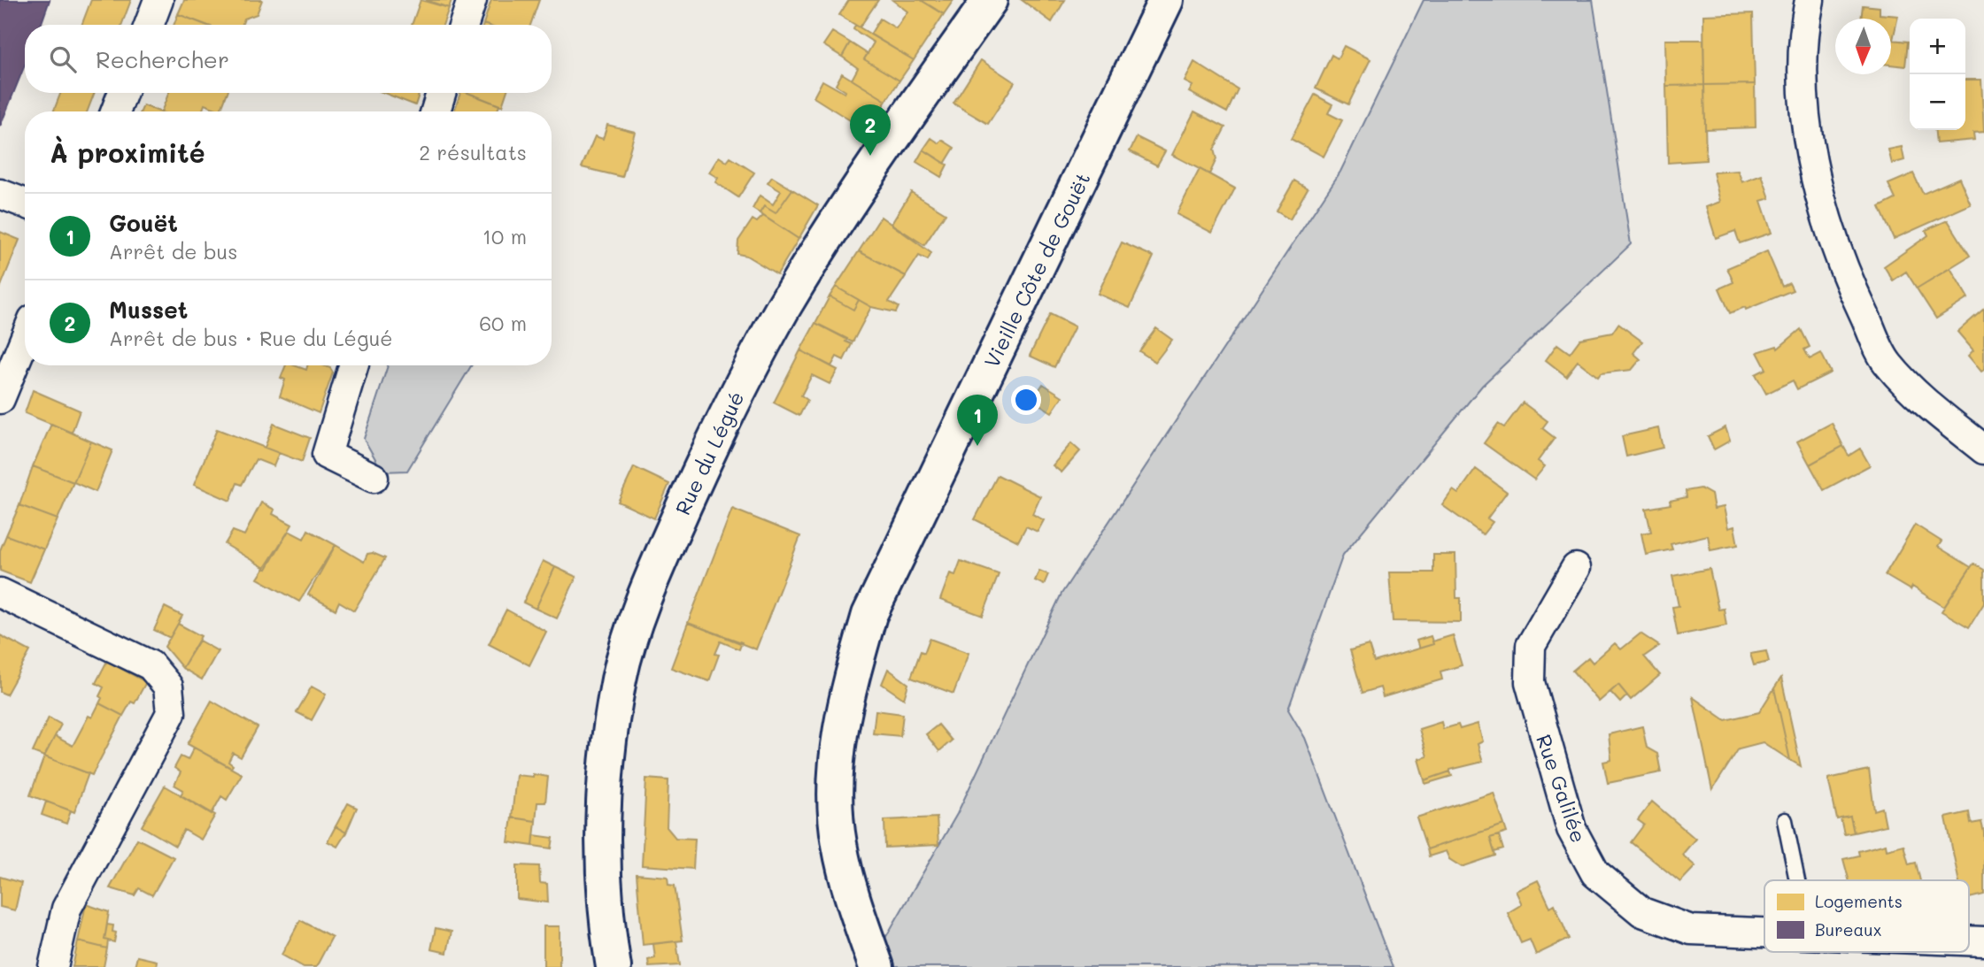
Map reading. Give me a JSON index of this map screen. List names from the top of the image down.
{
  "streets": {
    "street": ["Vieille Côte de Gouët", "Rue du Légué", "Rue Galilée"]
  },
  "legend": ["Logements", "Bureaux"],
  "north": "bottom",
  "page": {
    "map_buttons": ["+", "−"],
    "search": "Rechercher",
    "pins": ["2", "1"],
    "heading": ["À proximité", "2 résultats"],
    "list": [
      {
        "mark": "1",
        "name": "Gouët",
        "note": "Arrêt de bus",
        "value": "10 m"
      },
      {
        "mark": "2",
        "name": "Musset",
        "note": "Arrêt de bus · Rue du Légué",
        "value": "60 m"
      }
    ]
  }
}
